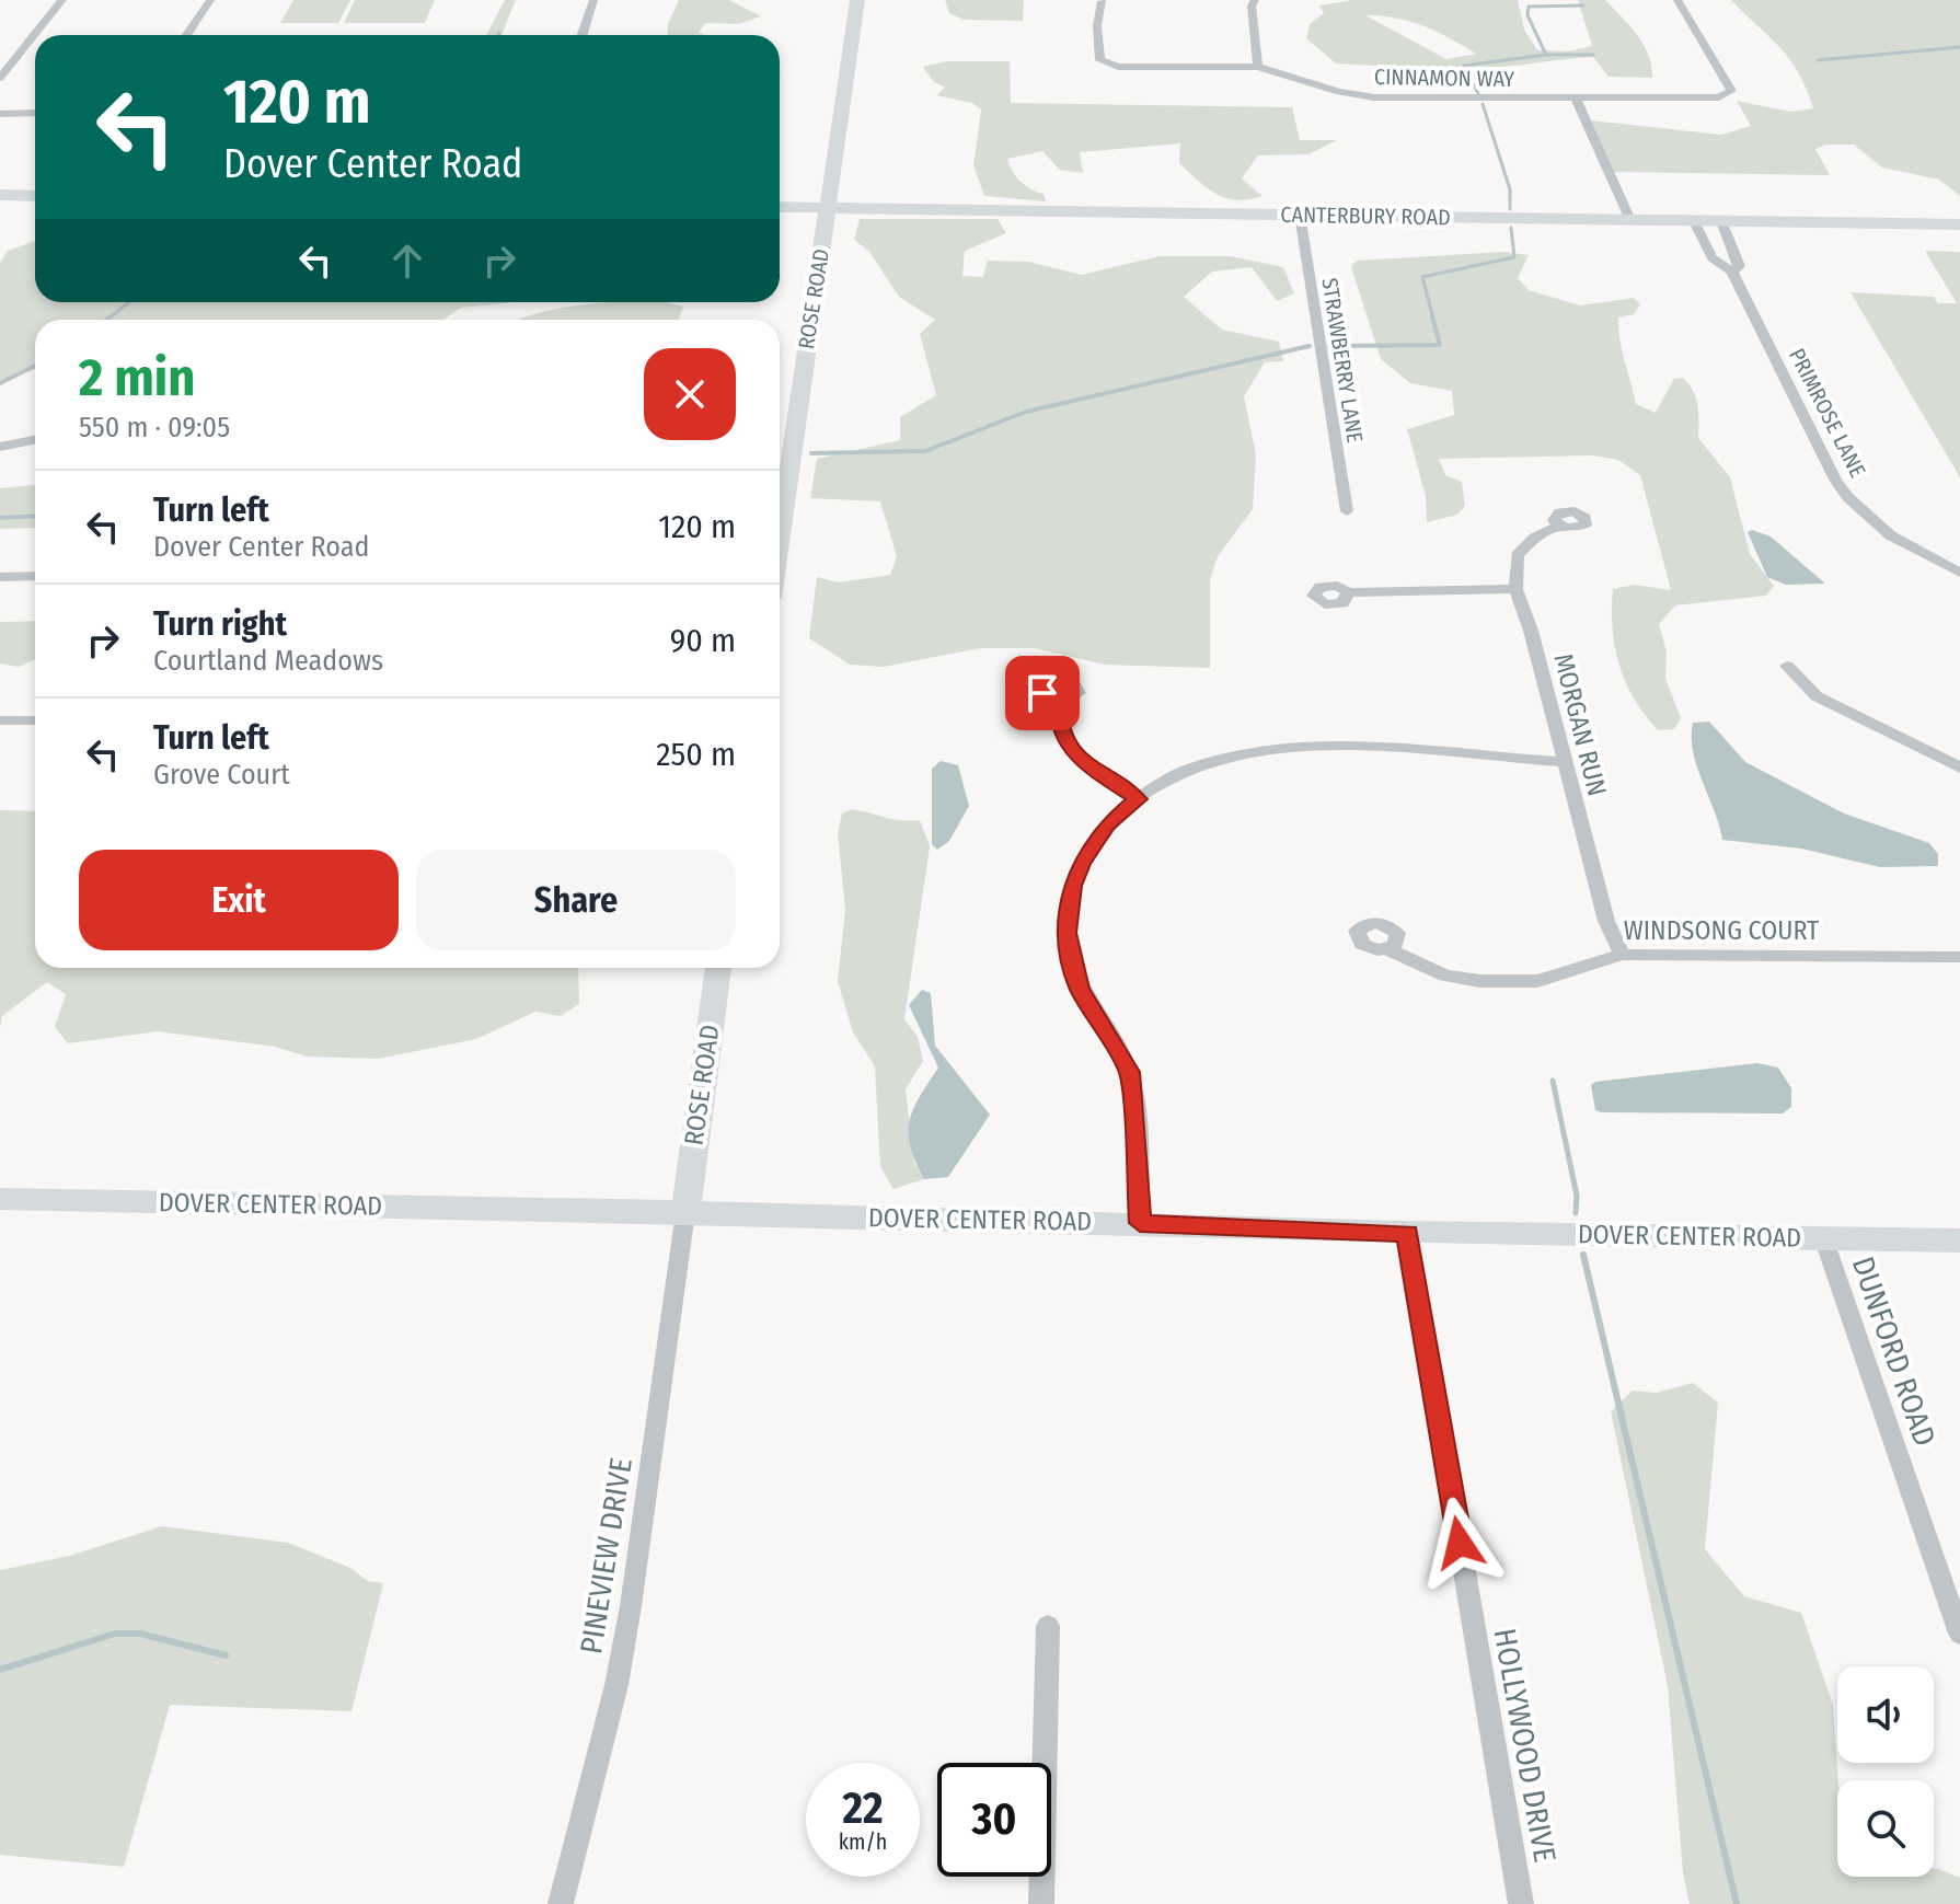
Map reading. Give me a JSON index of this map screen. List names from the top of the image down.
{
  "streets": {
    "street": [
      "CINNAMON WAY",
      "CANTERBURY ROAD",
      "ROSE ROAD",
      "STRAWBERRY LANE",
      "PRIMROSE LANE",
      "MORGAN RUN",
      "WINDSONG COURT",
      "DOVER CENTER ROAD",
      "DUNFORD ROAD",
      "PINEVIEW DRIVE",
      "HOLLYWOOD DRIVE"
    ]
  },
  "crossings": [
    ["CANTERBURY ROAD", "ROSE ROAD"],
    ["CANTERBURY ROAD", "STRAWBERRY LANE"],
    ["CANTERBURY ROAD", "PRIMROSE LANE"],
    ["ROSE ROAD", "DOVER CENTER ROAD"],
    ["ROSE ROAD", "PINEVIEW DRIVE"],
    ["MORGAN RUN", "WINDSONG COURT"],
    ["DOVER CENTER ROAD", "DUNFORD ROAD"],
    ["DOVER CENTER ROAD", "PINEVIEW DRIVE"],
    ["DOVER CENTER ROAD", "HOLLYWOOD DRIVE"]
  ],
  "page": {
    "turn": ["120 m", "Dover Center Road"],
    "heading": ["2 min", "550 m · 09:05"],
    "list": [
      {
        "name": "Turn left",
        "note": "Dover Center Road",
        "value": "120 m"
      },
      {
        "name": "Turn right",
        "note": "Courtland Meadows",
        "value": "90 m"
      },
      {
        "name": "Turn left",
        "note": "Grove Court",
        "value": "250 m"
      }
    ],
    "buttons": ["Exit", "Share"],
    "speed": "22 km/h",
    "limit": "30"
  }
}
